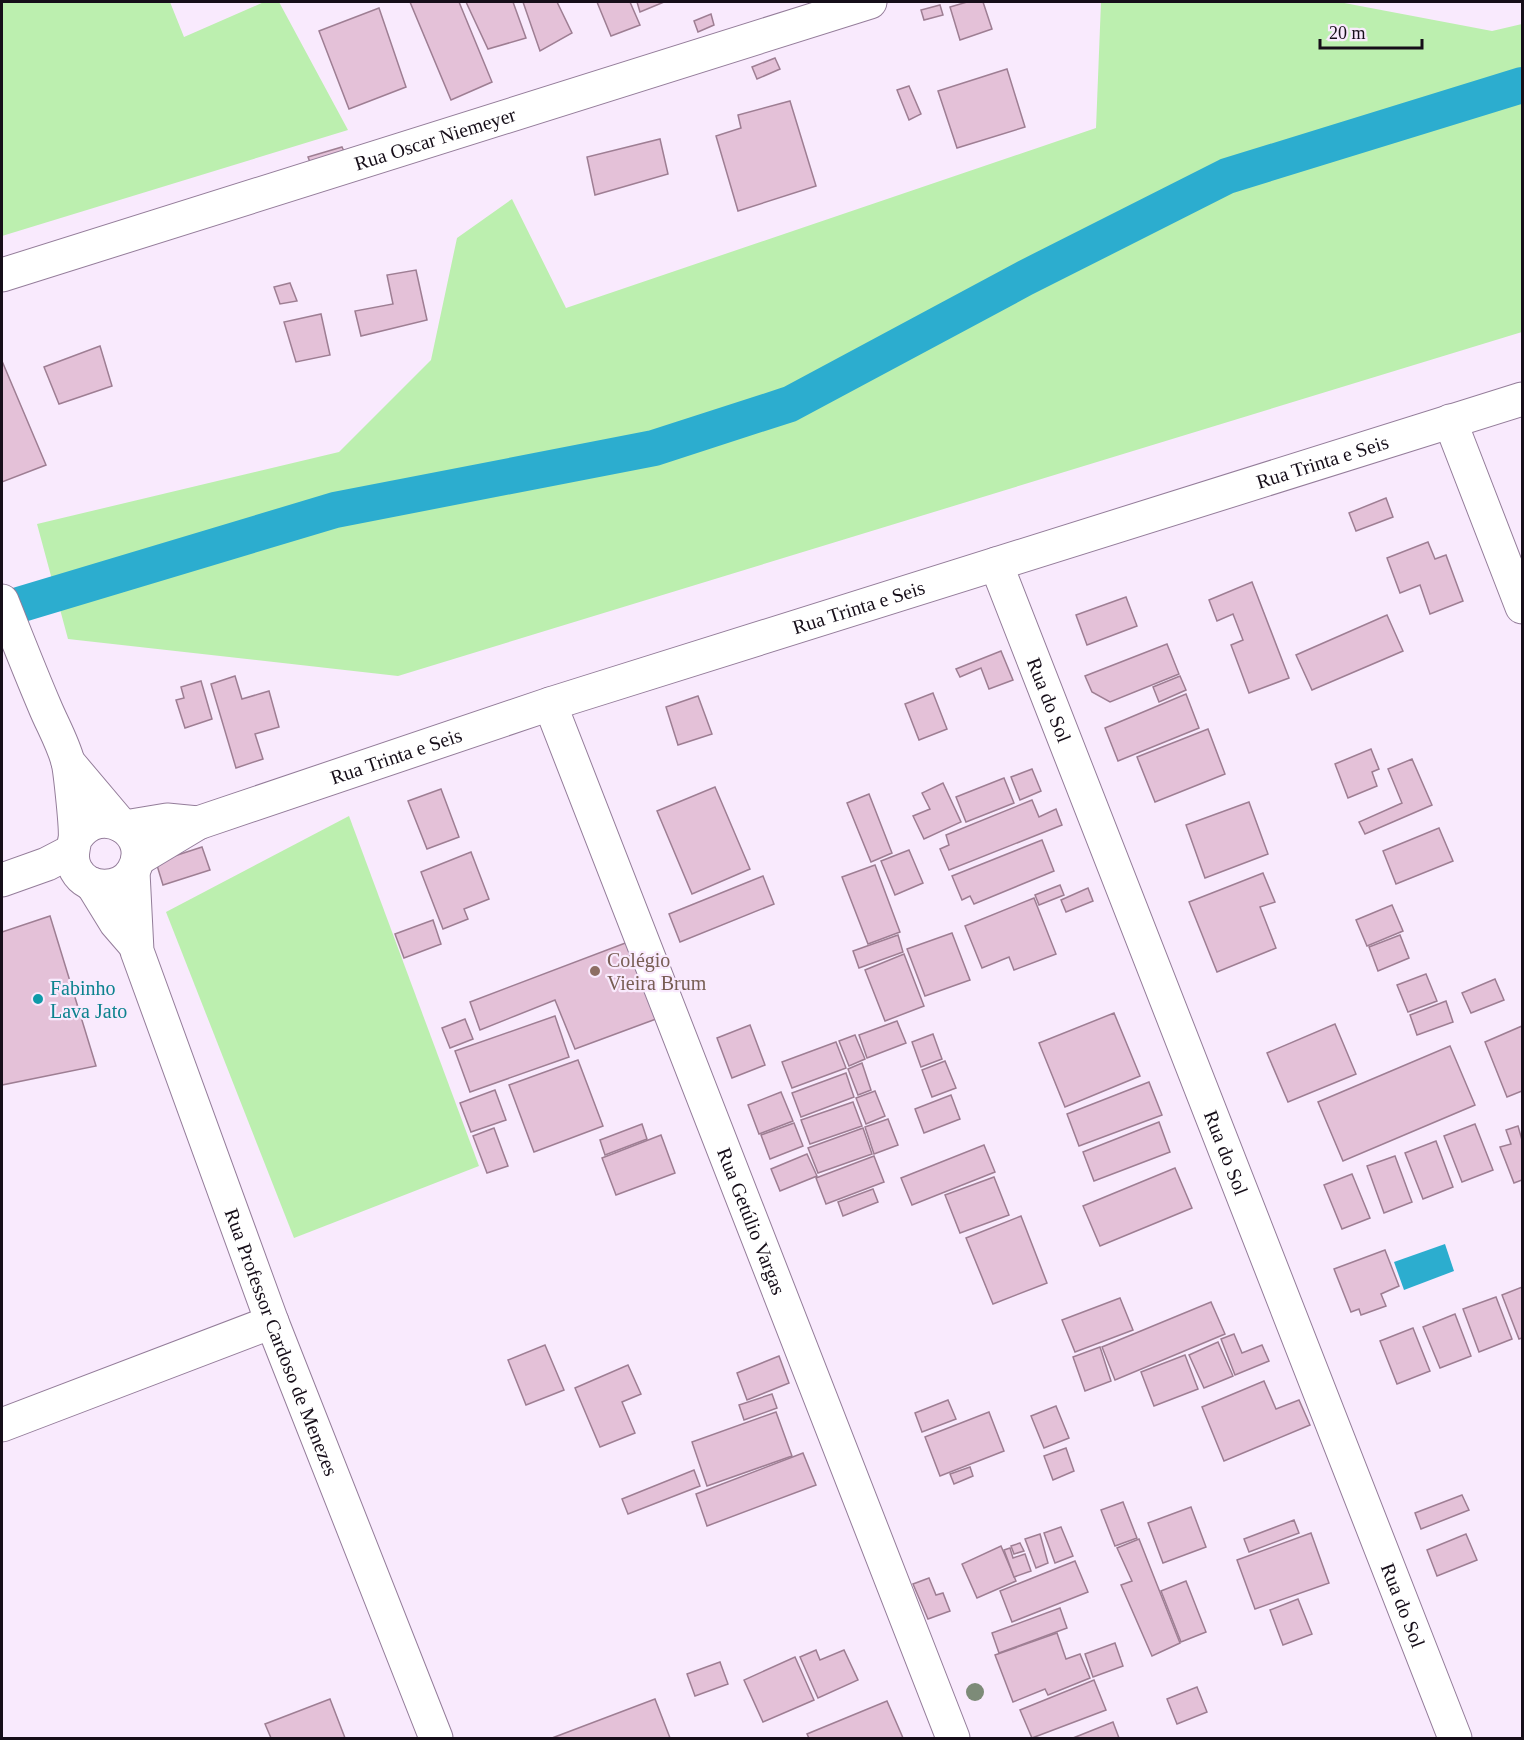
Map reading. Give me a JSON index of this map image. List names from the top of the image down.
{
  "streets": {
    "street": [
      "Rua Oscar Niemeyer",
      "Rua Trinta e Seis",
      "Rua do Sol",
      "Rua Getúlio Vargas",
      "Rua Professor Cardoso de Menezes"
    ]
  },
  "crossings": [
    ["Rua Trinta e Seis", "Rua do Sol"],
    ["Rua Trinta e Seis", "Rua Getúlio Vargas"],
    ["Rua Trinta e Seis", "Rua Professor Cardoso de Menezes"]
  ],
  "places": ["Colégio Vieira Brum", "Fabinho Lava Jato"],
  "scale_bar": "20 m"
}
